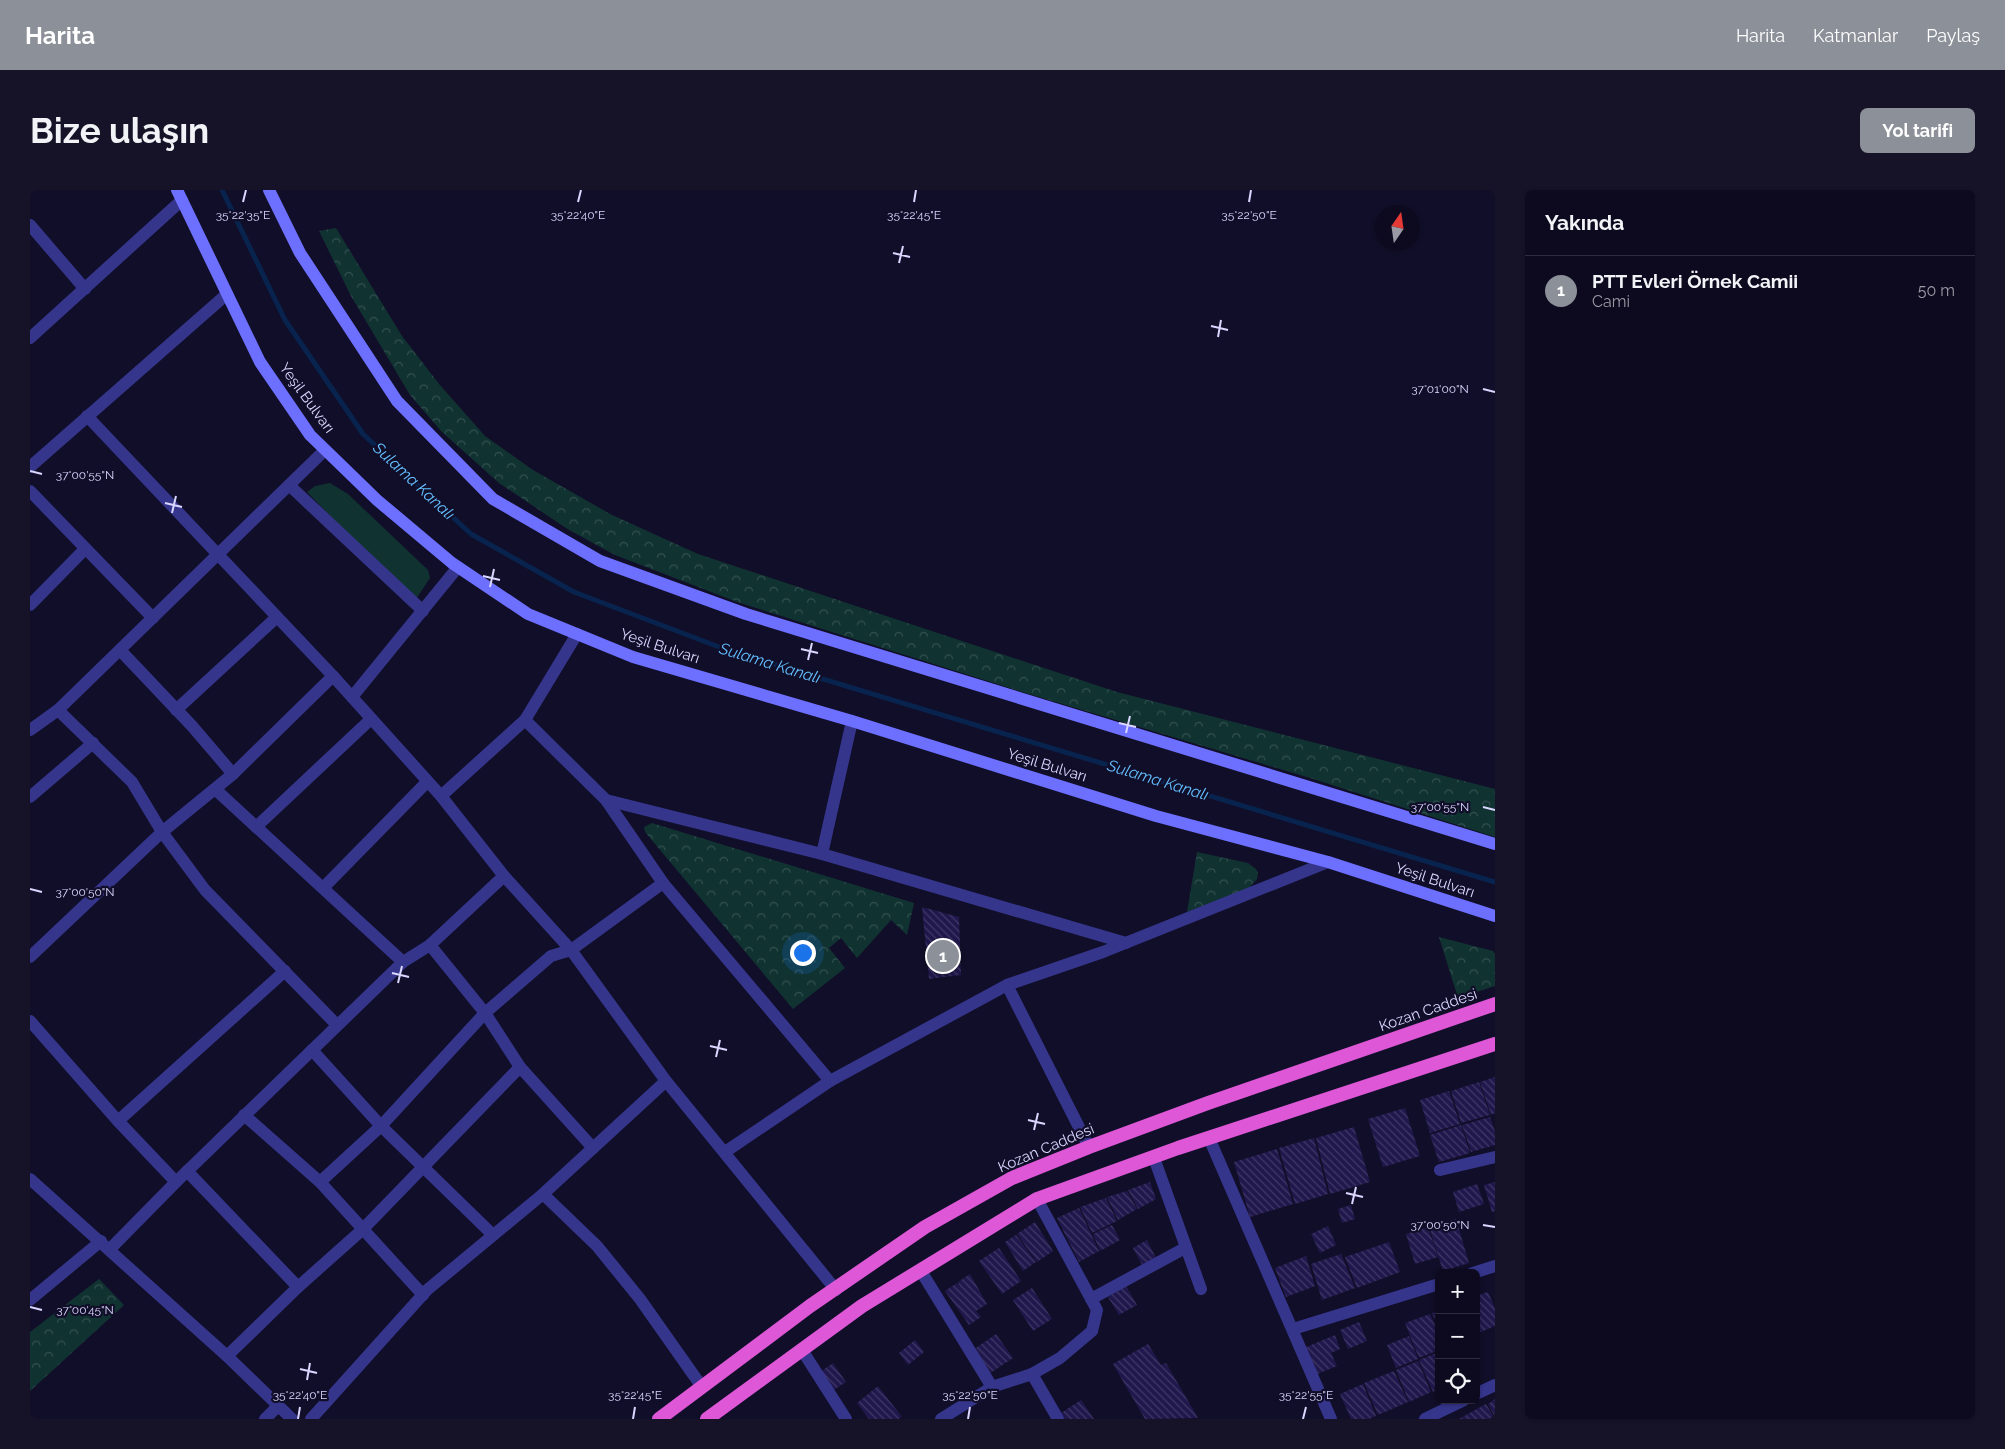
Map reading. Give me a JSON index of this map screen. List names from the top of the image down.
{
  "streets": {
    "highway": ["Kozan Caddesi"],
    "main road": ["Yeşil Bulvarı"]
  },
  "water": ["Sulama Kanalı"],
  "north": "top",
  "page": {
    "header": "Harita",
    "nav": ["Harita", "Katmanlar", "Paylaş"],
    "buttons": "Yol tarifi",
    "title": "Bize ulaşın",
    "heading": "Yakında",
    "list": [
      {
        "mark": "1",
        "name": "PTT Evleri Örnek Camii",
        "note": "Cami",
        "value": "50 m"
      }
    ],
    "pins": "1",
    "map_buttons": ["+", "−"]
  },
  "coordinates": [
    "35°22'40\"E",
    "35°22'45\"E",
    "35°22'50\"E",
    "35°22'35\"E",
    "37°01'00\"N",
    "37°00'55\"N",
    "37°00'50\"N",
    "37°00'45\"N",
    "35°22'55\"E"
  ]
}
